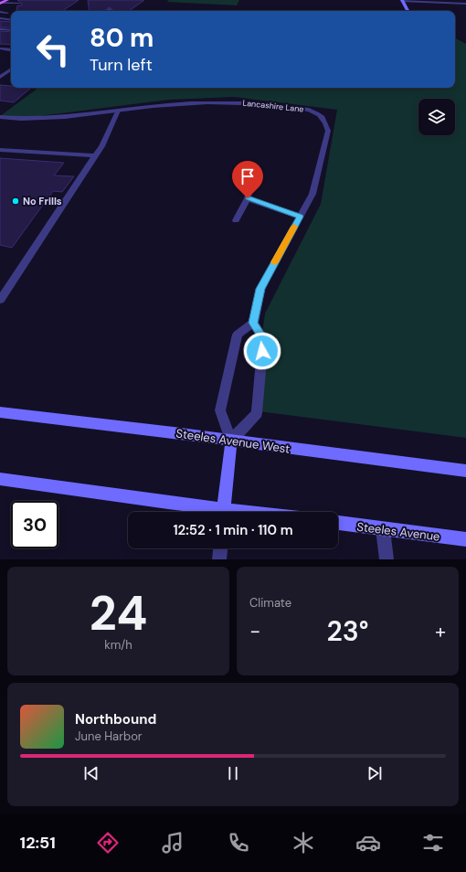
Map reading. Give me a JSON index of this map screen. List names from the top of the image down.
{
  "streets": {
    "main road": ["Steeles Avenue West", "Steeles Avenue"],
    "street": ["Lancashire Lane"]
  },
  "places": ["No Frills"],
  "page": {
    "turn": ["80 m", "Turn left"],
    "limit": "30",
    "trip": "12:52 · 1 min · 110 m",
    "tile": [
      ["24", "km/h"],
      "Climate"
    ],
    "heat": ["−", "23°", "+"],
    "song": ["Northbound", "June Harbor"],
    "tabs": "12:51"
  }
}
